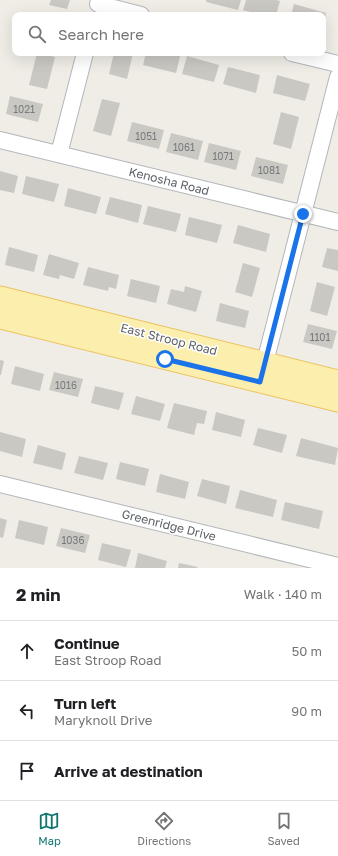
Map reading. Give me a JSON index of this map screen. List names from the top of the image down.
{
  "streets": {
    "main road": ["East Stroop Road"],
    "street": ["Kenosha Road", "Greenridge Drive"]
  },
  "house_numbers": [
    "1021",
    "1051",
    "1061",
    "1071",
    "1081",
    "1101",
    "1016",
    "1036"
  ],
  "page": {
    "search": "Search here",
    "heading": ["2 min", "Walk · 140 m"],
    "list": [
      ["Continue", "East Stroop Road", "50 m"],
      ["Turn left", "Maryknoll Drive", "90 m"],
      "Arrive at destination"
    ],
    "nav": ["Map", "Directions", "Saved"]
  }
}
